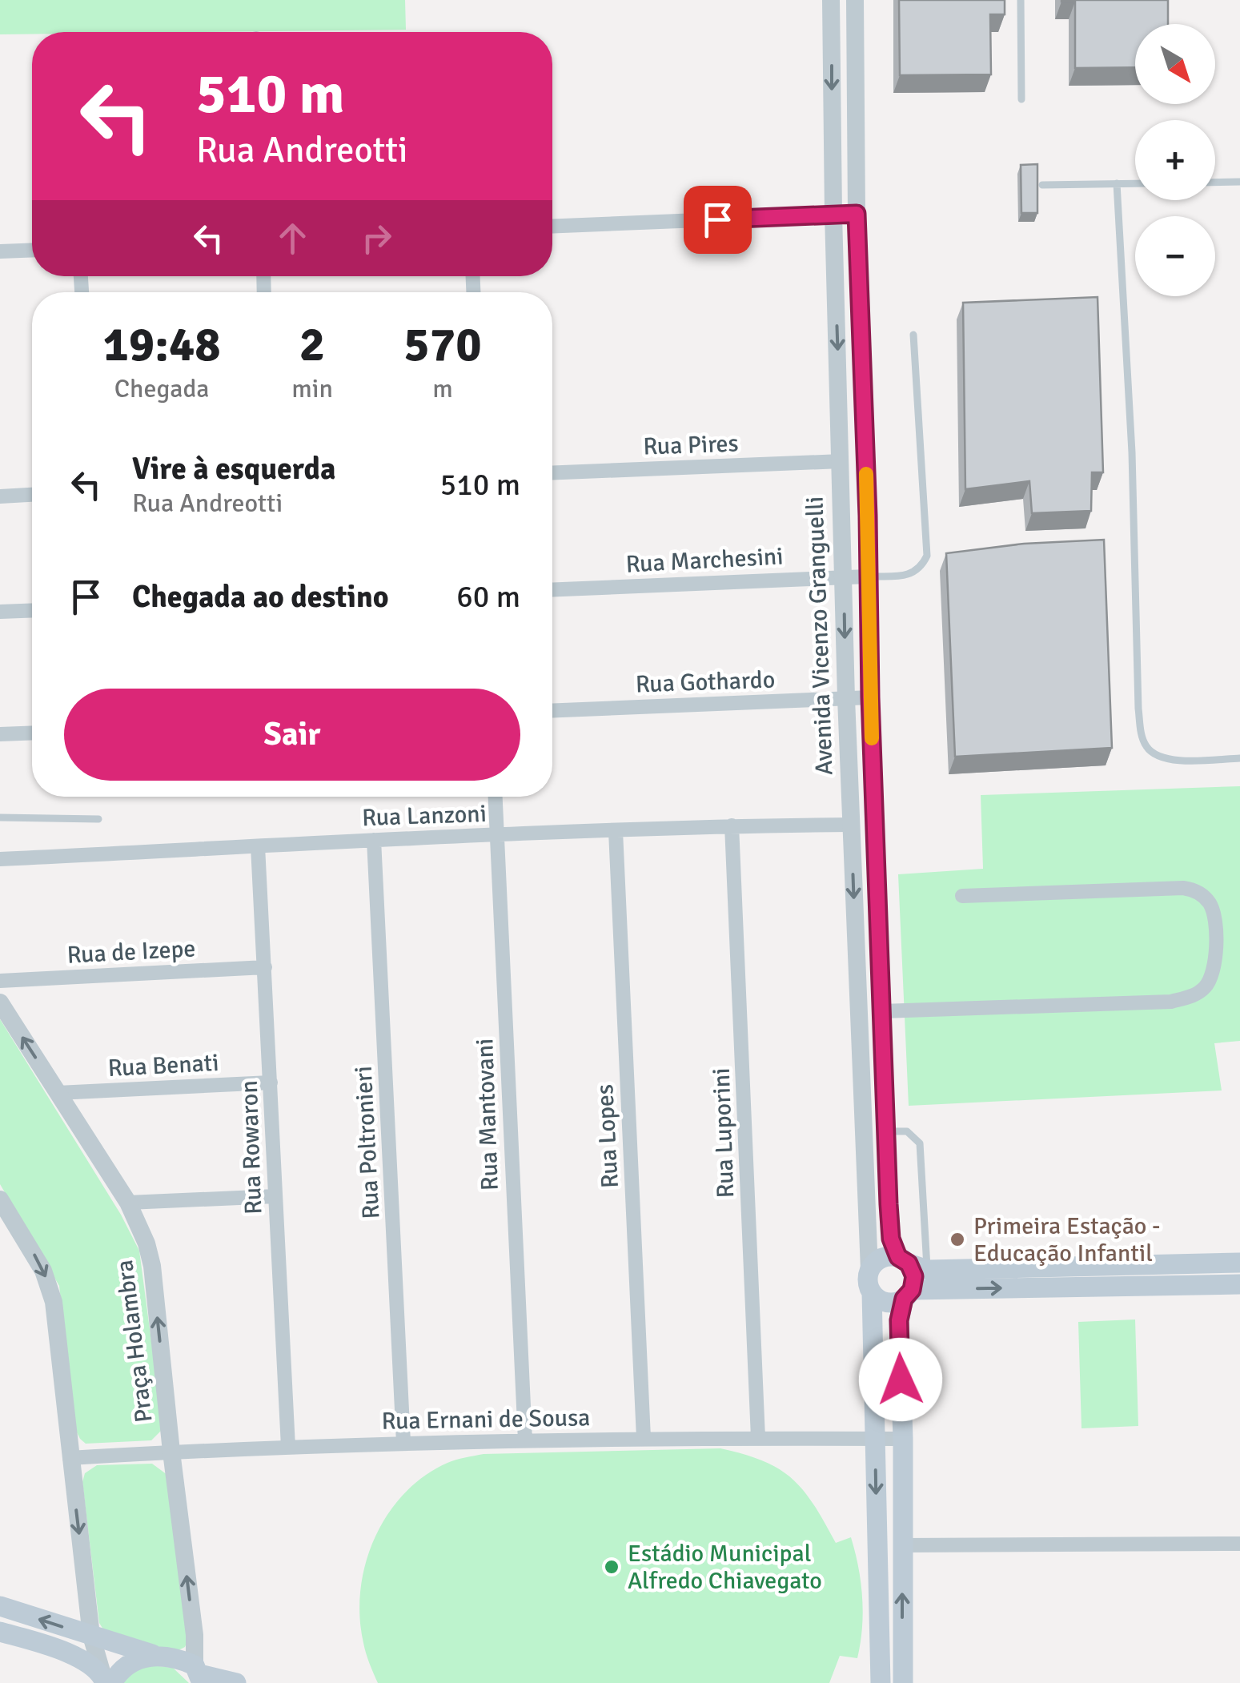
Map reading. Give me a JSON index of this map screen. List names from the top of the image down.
{
  "streets": {
    "main road": ["Avenida Vicenzo Granguelli"],
    "street": [
      "Rua Pires",
      "Rua Marchesini",
      "Rua Gothardo",
      "Rua Lanzoni",
      "Rua de Izepe",
      "Rua Benati",
      "Rua Mantovani",
      "Rua Luporini",
      "Rua Lopes",
      "Rua Poltronieri",
      "Rua Rowaron",
      "Praça Holambra",
      "Rua Ernani de Sousa"
    ]
  },
  "crossings": [
    ["Rua Pires", "Avenida Vicenzo Granguelli"],
    ["Rua Marchesini", "Avenida Vicenzo Granguelli"],
    ["Avenida Vicenzo Granguelli", "Rua Gothardo"],
    ["Avenida Vicenzo Granguelli", "Rua Lanzoni"],
    ["Avenida Vicenzo Granguelli", "Rua Ernani de Sousa"],
    ["Rua Lanzoni", "Rua Mantovani"],
    ["Rua Lanzoni", "Rua Luporini"],
    ["Rua Lanzoni", "Rua Lopes"],
    ["Rua Lanzoni", "Rua Poltronieri"],
    ["Rua Lanzoni", "Rua Rowaron"],
    ["Rua de Izepe", "Rua Rowaron"],
    ["Rua Benati", "Rua Rowaron"],
    ["Rua Benati", "Praça Holambra"],
    ["Rua Mantovani", "Rua Ernani de Sousa"],
    ["Rua Luporini", "Rua Ernani de Sousa"],
    ["Rua Lopes", "Rua Ernani de Sousa"],
    ["Rua Poltronieri", "Rua Ernani de Sousa"],
    ["Rua Rowaron", "Rua Ernani de Sousa"],
    ["Praça Holambra", "Rua Ernani de Sousa"]
  ],
  "places": ["Primeira Estação - Educação Infantil", "Estádio Municipal Alfredo Chiavegato"],
  "north": "bottom right",
  "page": {
    "map_buttons": ["+", "−"],
    "turn": ["510 m", "Rua Andreotti"],
    "eta": [
      "19:48",
      "Chegada",
      "2",
      "min",
      "570",
      "m"
    ],
    "list": [
      {
        "name": "Vire à esquerda",
        "note": "Rua Andreotti",
        "value": "510 m"
      },
      {
        "name": "Chegada ao destino",
        "value": "60 m"
      }
    ],
    "buttons": "Sair"
  }
}
